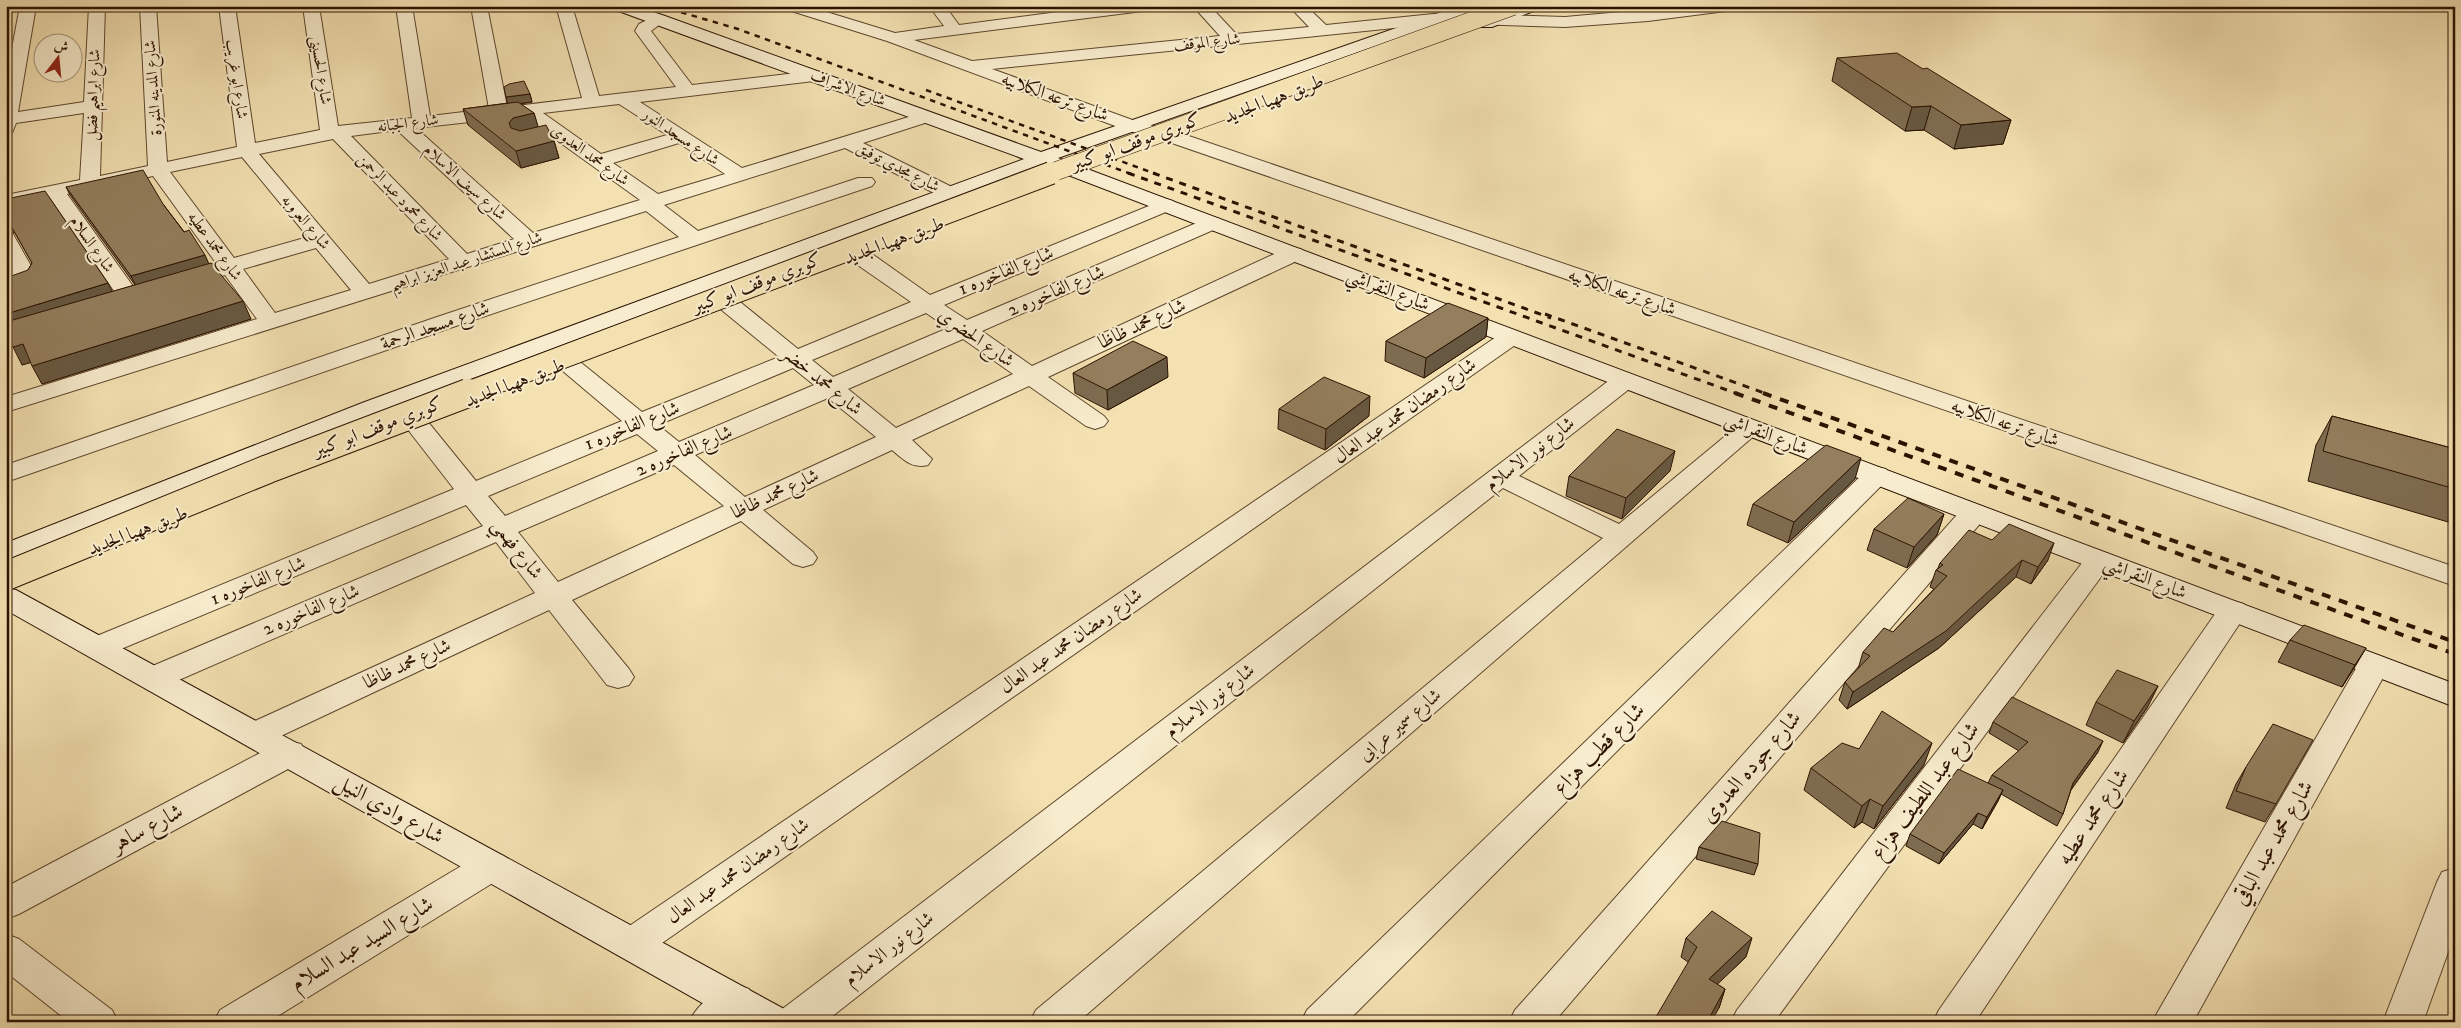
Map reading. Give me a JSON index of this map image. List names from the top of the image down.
{
  "streets": {
    "main road": ["كوبري موقف ابو كبير"],
    "street": [
      "شارع الموقف",
      "شارع الحسينى",
      "شارع ابو غريب",
      "شارع المدينه المنورة",
      "شارع الاشراف",
      "شارع ابراهيم فضل",
      "شارع ترعه الكلابيه",
      "طريق ههيا الجديد",
      "شارع الجبانه",
      "شارع مسجد النور",
      "شارع محمد العدوى",
      "شارع مجدي توفيق",
      "شارع سيف الاسلام",
      "شارع محمود عبد الرحمن",
      "شارع العروبه",
      "شارع السلام",
      "شارع محمد عطيه",
      "شارع المستشار عبد العزيز ابراهيم",
      "شارع الفاخوره 1",
      "شارع النقراشي",
      "شارع الفاخوره 2",
      "شارع محمد ظاظا",
      "شارع مسجد الرحمة",
      "شارع الحضري",
      "شارع محمد خضر",
      "شارع رمضان محمد عبد العال",
      "شارع نور الاسلام",
      "شارع فهمي",
      "شارع سمير عرابى",
      "شارع قطب هزاع",
      "شارع جوده العدوى",
      "شارع عبد اللطيف هزاع",
      "شارع وادي النيل",
      "شارع ساهر",
      "شارع محمد عبد الباقي",
      "شارع السيد عبد السلام"
    ]
  },
  "crossings": [
    ["شارع الموقف", "شارع ترعه الكلابيه"],
    ["شارع الموقف", "طريق ههيا الجديد"],
    ["شارع الحسينى", "شارع الجبانه"],
    ["شارع الحسينى", "شارع محمود عبد الرحمن"],
    ["شارع ابو غريب", "شارع الجبانه"],
    ["شارع ابو غريب", "شارع العروبه"],
    ["شارع المدينه المنورة", "شارع الجبانه"],
    ["شارع المدينه المنورة", "شارع محمد عطيه"],
    ["شارع الاشراف", "طريق ههيا الجديد"],
    ["شارع الاشراف", "شارع الجبانه"],
    ["شارع الاشراف", "شارع المستشار عبد العزيز ابراهيم"],
    ["شارع الاشراف", "شارع النقراشي"],
    ["شارع ابراهيم فضل", "شارع الجبانه"],
    ["شارع ترعه الكلابيه", "طريق ههيا الجديد"],
    ["طريق ههيا الجديد", "كوبري موقف ابو كبير"],
    ["طريق ههيا الجديد", "شارع مجدي توفيق"],
    ["طريق ههيا الجديد", "شارع النقراشي"],
    ["طريق ههيا الجديد", "شارع الحضري"],
    ["طريق ههيا الجديد", "شارع محمد خضر"],
    ["طريق ههيا الجديد", "شارع فهمي"],
    ["شارع الجبانه", "شارع مسجد النور"],
    ["شارع الجبانه", "شارع محمد العدوى"],
    ["شارع الجبانه", "شارع سيف الاسلام"],
    ["شارع الجبانه", "شارع محمود عبد الرحمن"],
    ["شارع الجبانه", "شارع العروبه"],
    ["شارع الجبانه", "شارع السلام"],
    ["شارع الجبانه", "شارع محمد عطيه"],
    ["شارع مسجد النور", "شارع المستشار عبد العزيز ابراهيم"],
    ["شارع محمد العدوى", "شارع المستشار عبد العزيز ابراهيم"],
    ["شارع محمد العدوى", "شارع مسجد الرحمة"],
    ["شارع مجدي توفيق", "شارع المستشار عبد العزيز ابراهيم"],
    ["شارع سيف الاسلام", "شارع المستشار عبد العزيز ابراهيم"],
    ["شارع محمود عبد الرحمن", "شارع المستشار عبد العزيز ابراهيم"],
    ["شارع العروبه", "شارع المستشار عبد العزيز ابراهيم"],
    ["شارع محمد عطيه", "شارع المستشار عبد العزيز ابراهيم"],
    ["شارع محمد عطيه", "شارع النقراشي"],
    ["شارع الفاخوره 1", "شارع النقراشي"],
    ["شارع الفاخوره 1", "شارع الحضري"],
    ["شارع الفاخوره 1", "شارع محمد خضر"],
    ["شارع الفاخوره 1", "شارع فهمي"],
    ["شارع الفاخوره 1", "شارع وادي النيل"],
    ["شارع النقراشي", "شارع الفاخوره 2"],
    ["شارع النقراشي", "شارع محمد ظاظا"],
    ["شارع النقراشي", "شارع رمضان محمد عبد العال"],
    ["شارع النقراشي", "شارع نور الاسلام"],
    ["شارع النقراشي", "شارع سمير عرابى"],
    ["شارع النقراشي", "شارع قطب هزاع"],
    ["شارع النقراشي", "شارع جوده العدوى"],
    ["شارع النقراشي", "شارع عبد اللطيف هزاع"],
    ["شارع النقراشي", "شارع محمد عبد الباقي"],
    ["شارع الفاخوره 2", "شارع الحضري"],
    ["شارع الفاخوره 2", "شارع محمد خضر"],
    ["شارع الفاخوره 2", "شارع فهمي"],
    ["شارع الفاخوره 2", "شارع وادي النيل"],
    ["شارع محمد ظاظا", "شارع الحضري"],
    ["شارع محمد ظاظا", "شارع محمد خضر"],
    ["شارع محمد ظاظا", "شارع فهمي"],
    ["شارع محمد ظاظا", "شارع وادي النيل"],
    ["شارع رمضان محمد عبد العال", "شارع وادي النيل"],
    ["شارع وادي النيل", "شارع ساهر"],
    ["شارع وادي النيل", "شارع السيد عبد السلام"]
  ],
  "north": "top"
}
